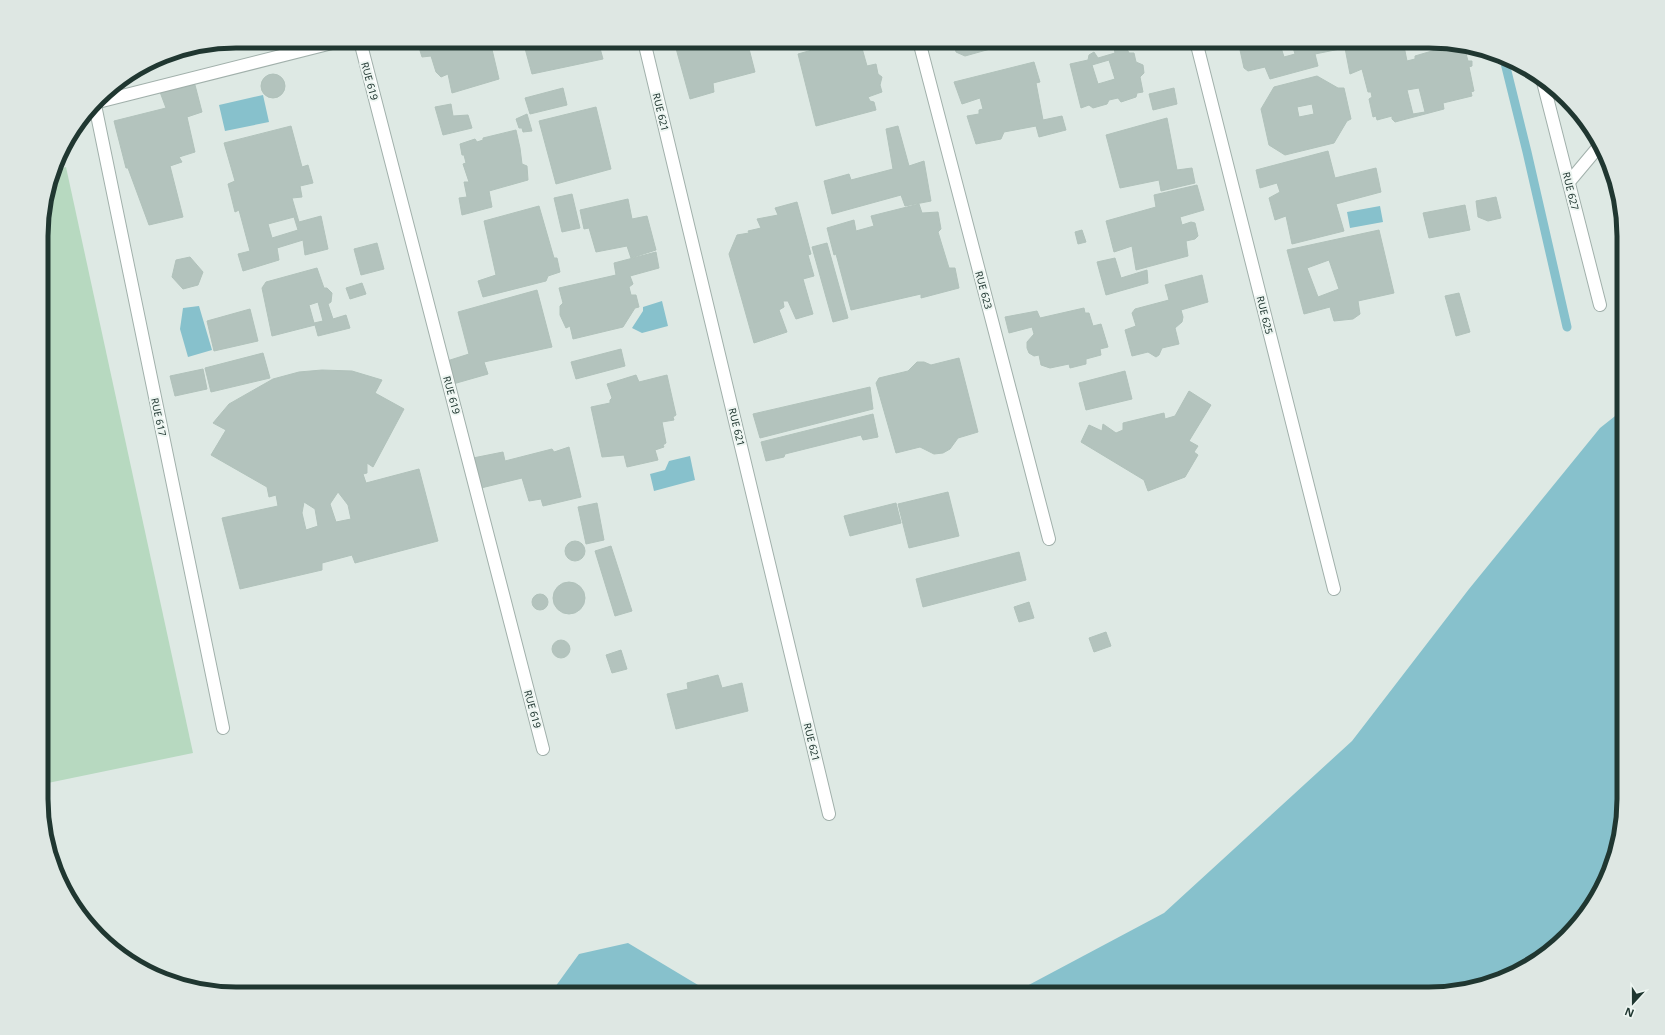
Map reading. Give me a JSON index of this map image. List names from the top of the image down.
{
  "streets": {
    "street": [
      "RUE 619",
      "RUE 621",
      "RUE 627",
      "RUE 623",
      "RUE 625",
      "RUE 617"
    ]
  },
  "north": "bottom"
}
